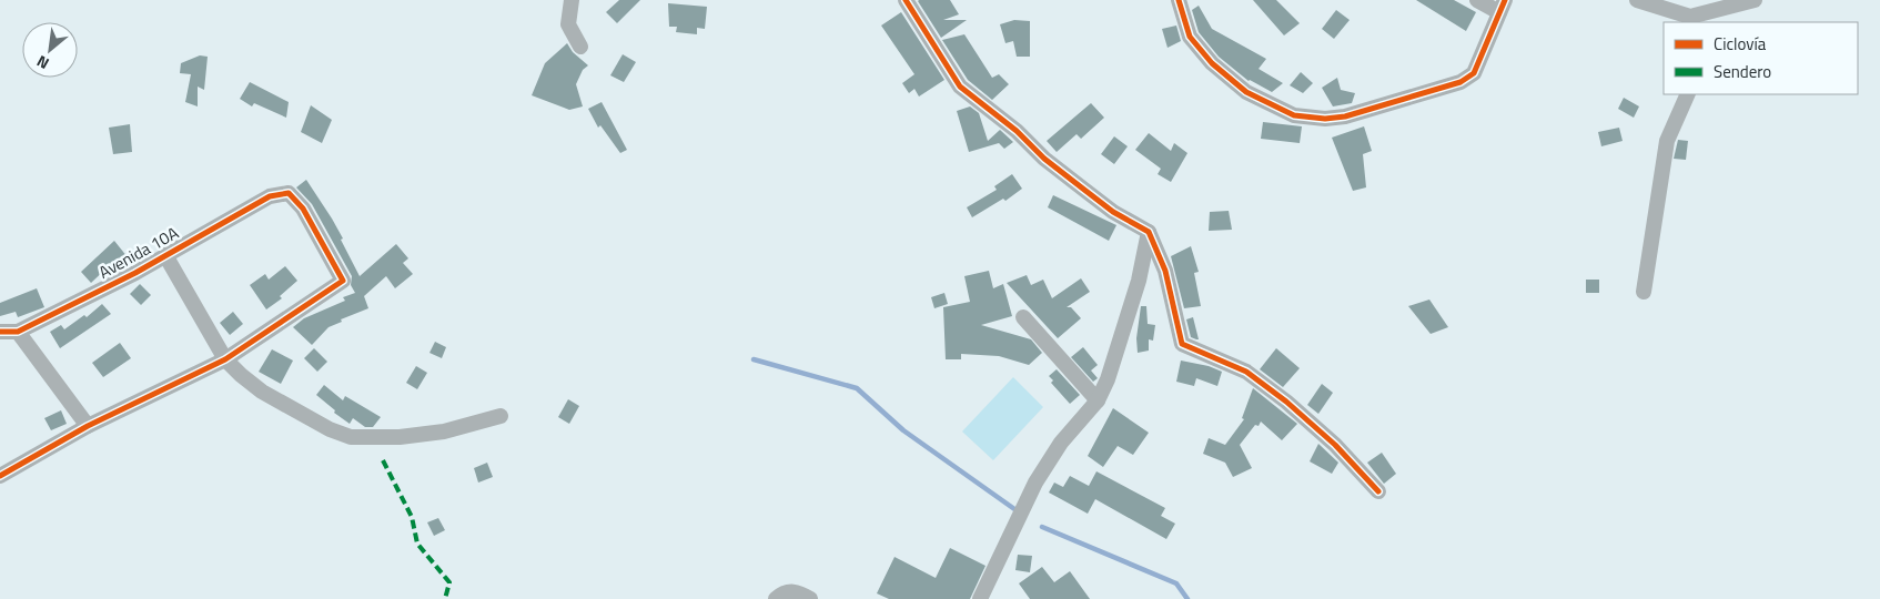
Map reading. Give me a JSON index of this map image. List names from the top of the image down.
{
  "streets": {
    "street": ["Avenida 10A"]
  },
  "legend": ["Ciclovía", "Sendero"],
  "north": "bottom left"
}
